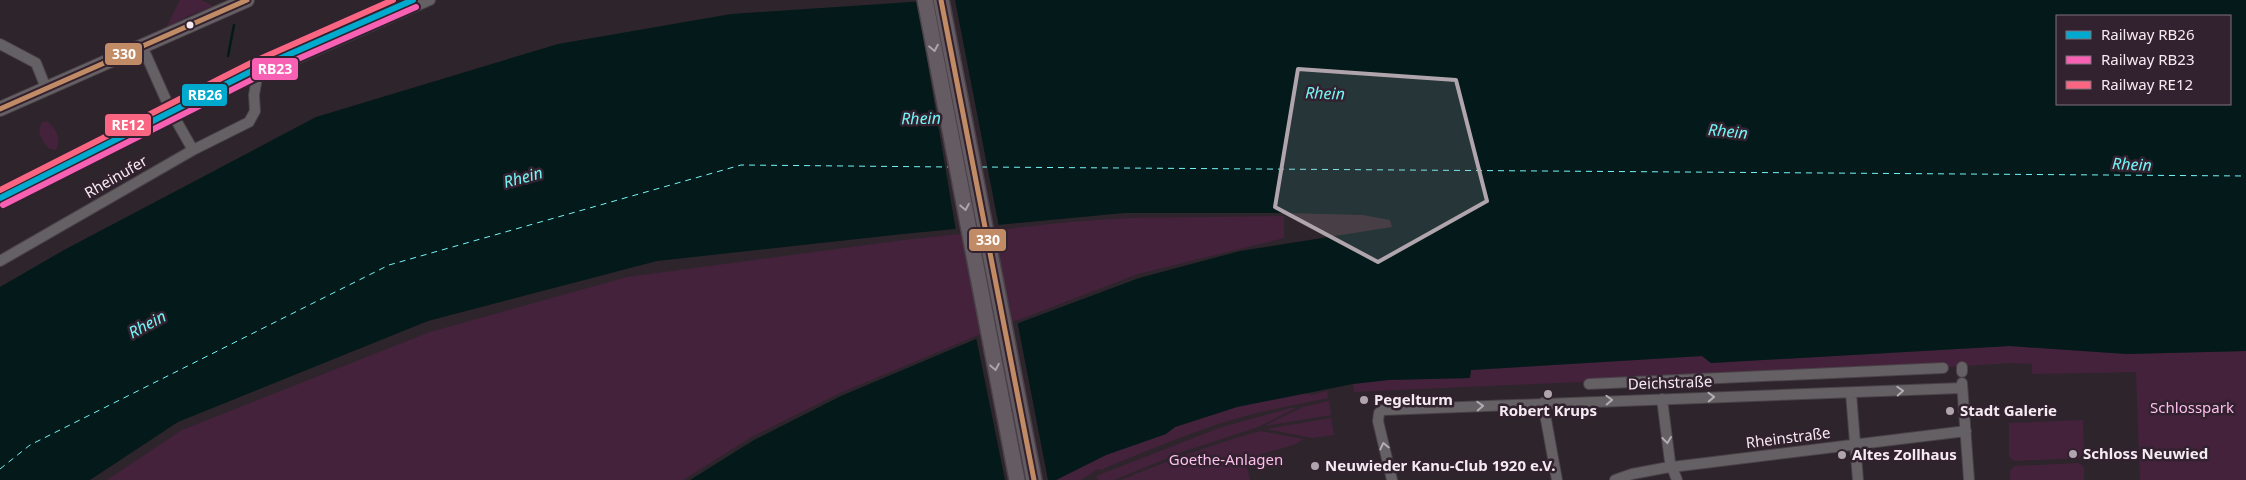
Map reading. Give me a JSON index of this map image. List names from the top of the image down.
{
  "streets": {
    "street": ["Rheinufer", "Deichstraße", "Rheinstraße"]
  },
  "crossings": [
    ["Deichstraße", "Rheinstraße"]
  ],
  "water": ["Rhein"],
  "parks": ["Schlosspark", "Goethe-Anlagen"],
  "places": [
    "Robert Krups",
    "Pegelturm",
    "Stadt Galerie",
    "Schloss Neuwied",
    "Altes Zollhaus",
    "Neuwieder Kanu-Club 1920 e.V."
  ],
  "lines": [
    "rail line RB26",
    "rail line RE12",
    "transit line 330",
    "rail line RB23"
  ],
  "legend": ["Railway RB26", "Railway RB23", "Railway RE12"]
}
